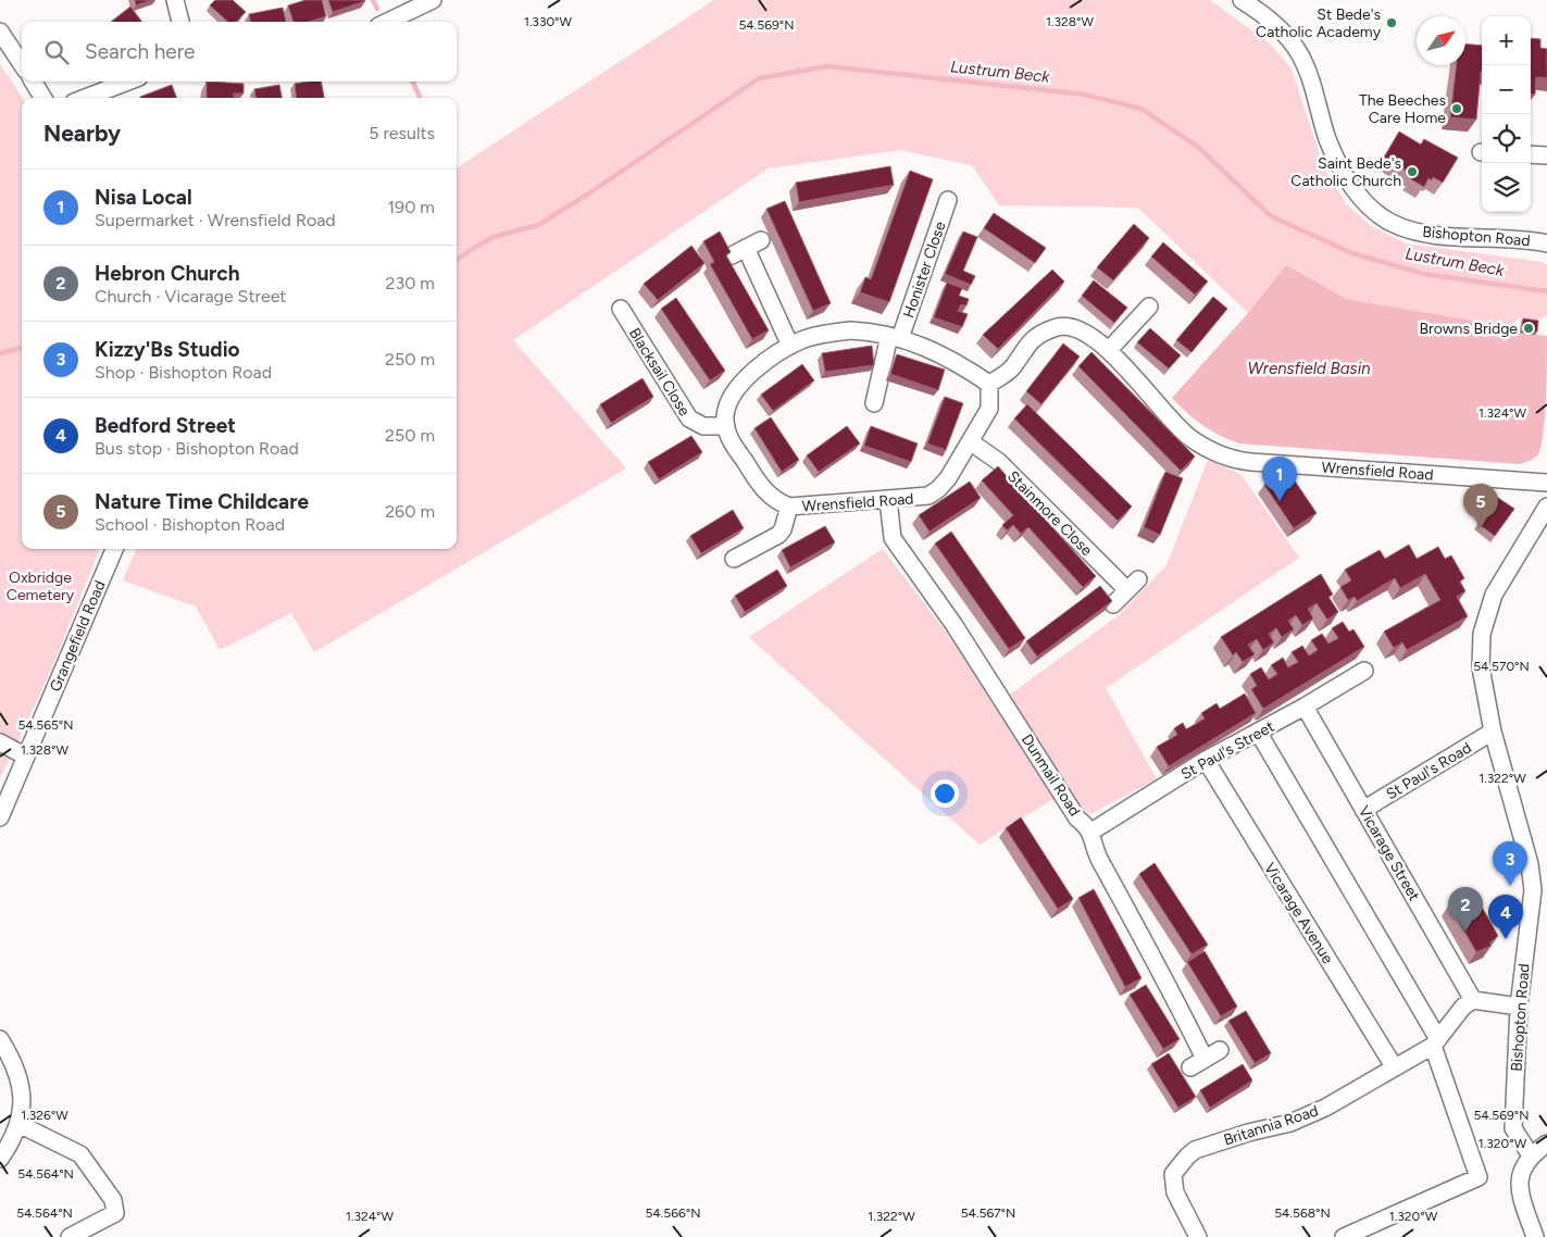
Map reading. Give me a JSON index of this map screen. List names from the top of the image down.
{
  "streets": {
    "street": [
      "Bishopton Road",
      "Honister Close",
      "Blacksail Close",
      "Wrensfield Road",
      "Stainmore Close",
      "Grangefield Road",
      "St Paul's Street",
      "St Paul's Road",
      "Dunmail Road",
      "Vicarage Street",
      "Vicarage Avenue",
      "Britannia Road"
    ]
  },
  "crossings": [
    ["Bishopton Road", "St Paul's Road"],
    ["Blacksail Close", "Wrensfield Road"],
    ["Wrensfield Road", "Stainmore Close"],
    ["Wrensfield Road", "Dunmail Road"],
    ["St Paul's Street", "Dunmail Road"],
    ["St Paul's Street", "Vicarage Street"],
    ["St Paul's Street", "Vicarage Avenue"],
    ["St Paul's Road", "Vicarage Street"],
    ["Vicarage Street", "Britannia Road"],
    ["Vicarage Avenue", "Britannia Road"]
  ],
  "water": ["Lustrum Beck", "Wrensfield Basin"],
  "parks": ["Oxbridge Cemetery"],
  "places": [
    "St Bede's Catholic Academy",
    "The Beeches Care Home",
    "Saint Bede's Catholic Church",
    "Browns Bridge"
  ],
  "north": "top right",
  "page": {
    "map_buttons": ["+", "−"],
    "search": "Search here",
    "heading": ["Nearby", "5 results"],
    "list": [
      {
        "mark": "1",
        "name": "Nisa Local",
        "note": "Supermarket · Wrensfield Road",
        "value": "190 m"
      },
      {
        "mark": "2",
        "name": "Hebron Church",
        "note": "Church · Vicarage Street",
        "value": "230 m"
      },
      {
        "mark": "3",
        "name": "Kizzy'Bs Studio",
        "note": "Shop · Bishopton Road",
        "value": "250 m"
      },
      {
        "mark": "4",
        "name": "Bedford Street",
        "note": "Bus stop · Bishopton Road",
        "value": "250 m"
      },
      {
        "mark": "5",
        "name": "Nature Time Childcare",
        "note": "School · Bishopton Road",
        "value": "260 m"
      }
    ],
    "pins": [
      "1",
      "5",
      "3",
      "2",
      "4"
    ]
  },
  "coordinates": [
    "1.328°W",
    "1.330°W",
    "54.569°N",
    "1.324°W",
    "54.570°N",
    "54.565°N",
    "1.322°W",
    "1.326°W",
    "1.320°W",
    "54.564°N",
    "54.566°N",
    "54.567°N",
    "54.568°N"
  ]
}
